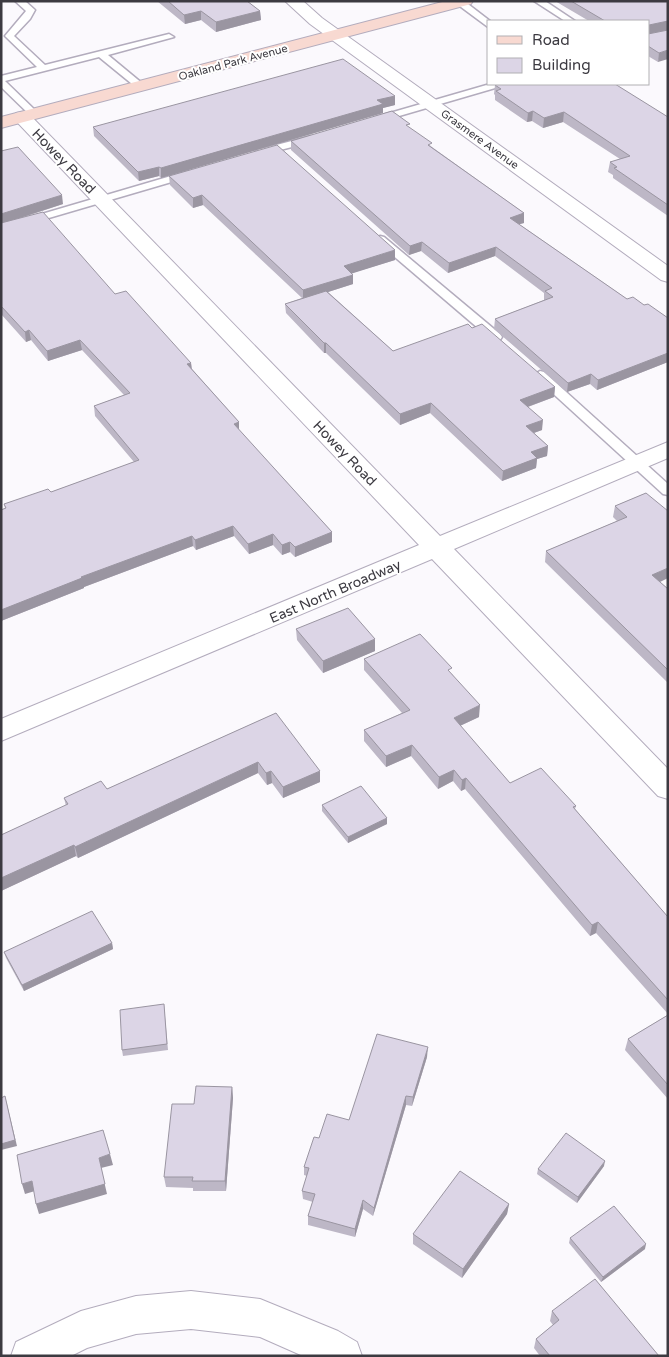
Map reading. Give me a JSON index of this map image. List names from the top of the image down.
{
  "streets": {
    "main road": ["Oakland Park Avenue"],
    "street": ["Grasmere Avenue", "Howey Road", "East North Broadway"]
  },
  "crossings": [
    ["Oakland Park Avenue", "Grasmere Avenue"],
    ["Oakland Park Avenue", "Howey Road"],
    ["Howey Road", "East North Broadway"]
  ],
  "legend": ["Road", "Building"]
}
